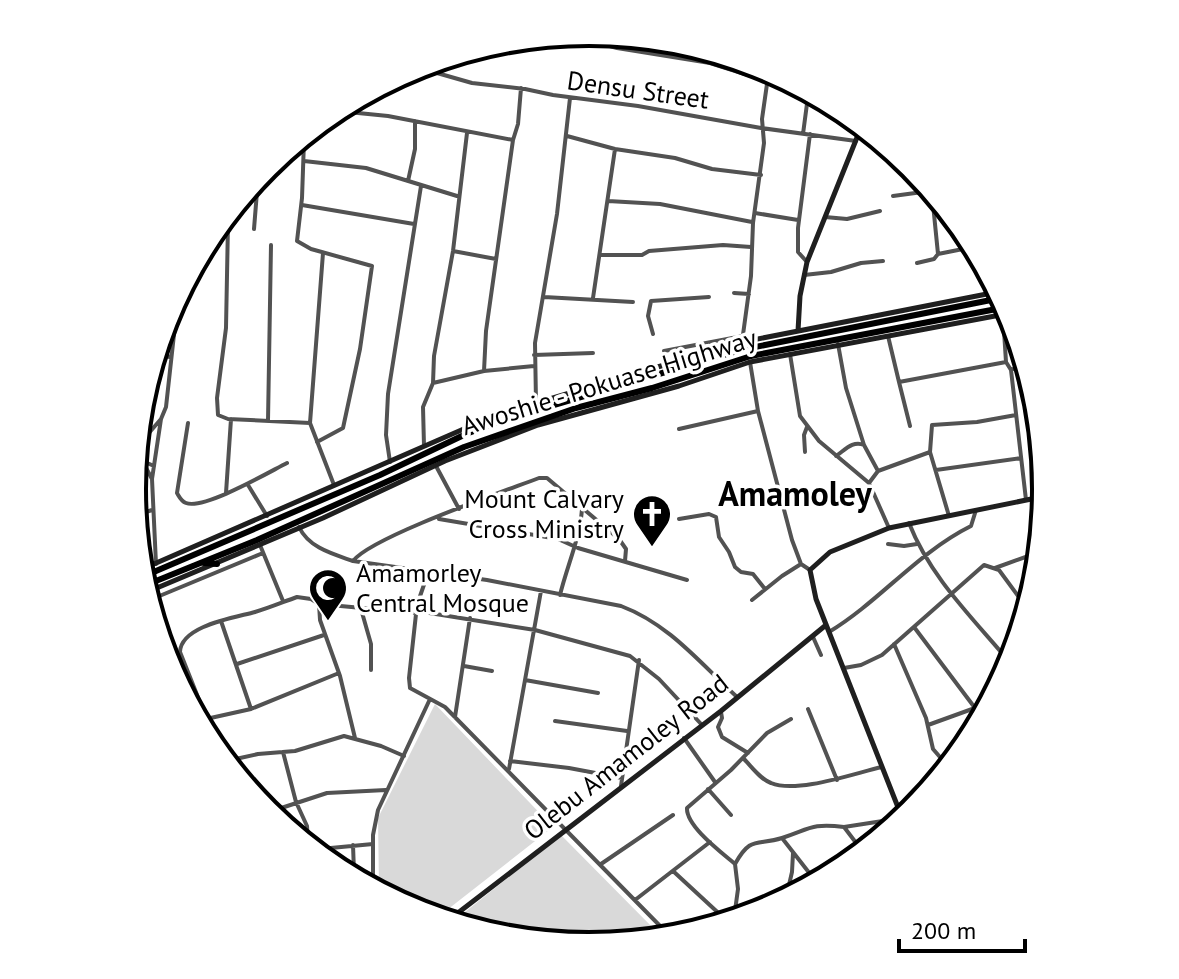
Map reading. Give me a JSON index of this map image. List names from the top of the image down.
{
  "streets": {
    "main road": ["Awoshie - Pokuase Highway"],
    "street": ["Densu Street", "Olebu Amamoley Road"]
  },
  "districts": ["Amamoley"],
  "places": {
    "church": ["Mount Calvary Cross Ministry"],
    "mosque": ["Amamorley Central Mosque"]
  },
  "scale_bar": "200 m"
}
